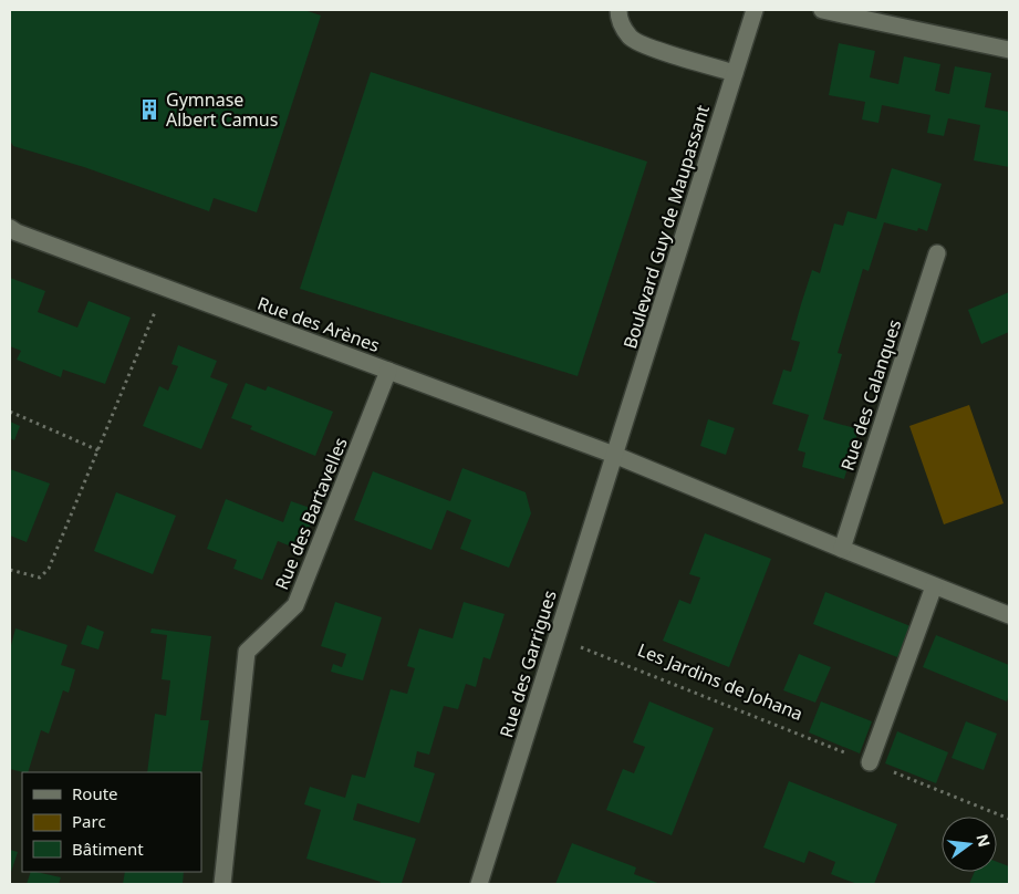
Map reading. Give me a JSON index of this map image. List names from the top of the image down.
{
  "streets": {
    "street": [
      "Boulevard Guy de Maupassant",
      "Rue des Arènes",
      "Rue des Calanques",
      "Rue des Bartavelles",
      "Rue des Garrigues"
    ],
    "path": ["Les Jardins de Johana"]
  },
  "crossings": [
    ["Boulevard Guy de Maupassant", "Rue des Arènes"],
    ["Boulevard Guy de Maupassant", "Rue des Garrigues"],
    ["Rue des Arènes", "Rue des Bartavelles"],
    ["Rue des Arènes", "Rue des Garrigues"],
    ["Rue des Garrigues", "Les Jardins de Johana"]
  ],
  "places": {
    "building": ["Gymnase Albert Camus"]
  },
  "legend": ["Route", "Parc", "Bâtiment"],
  "north": "right"
}
